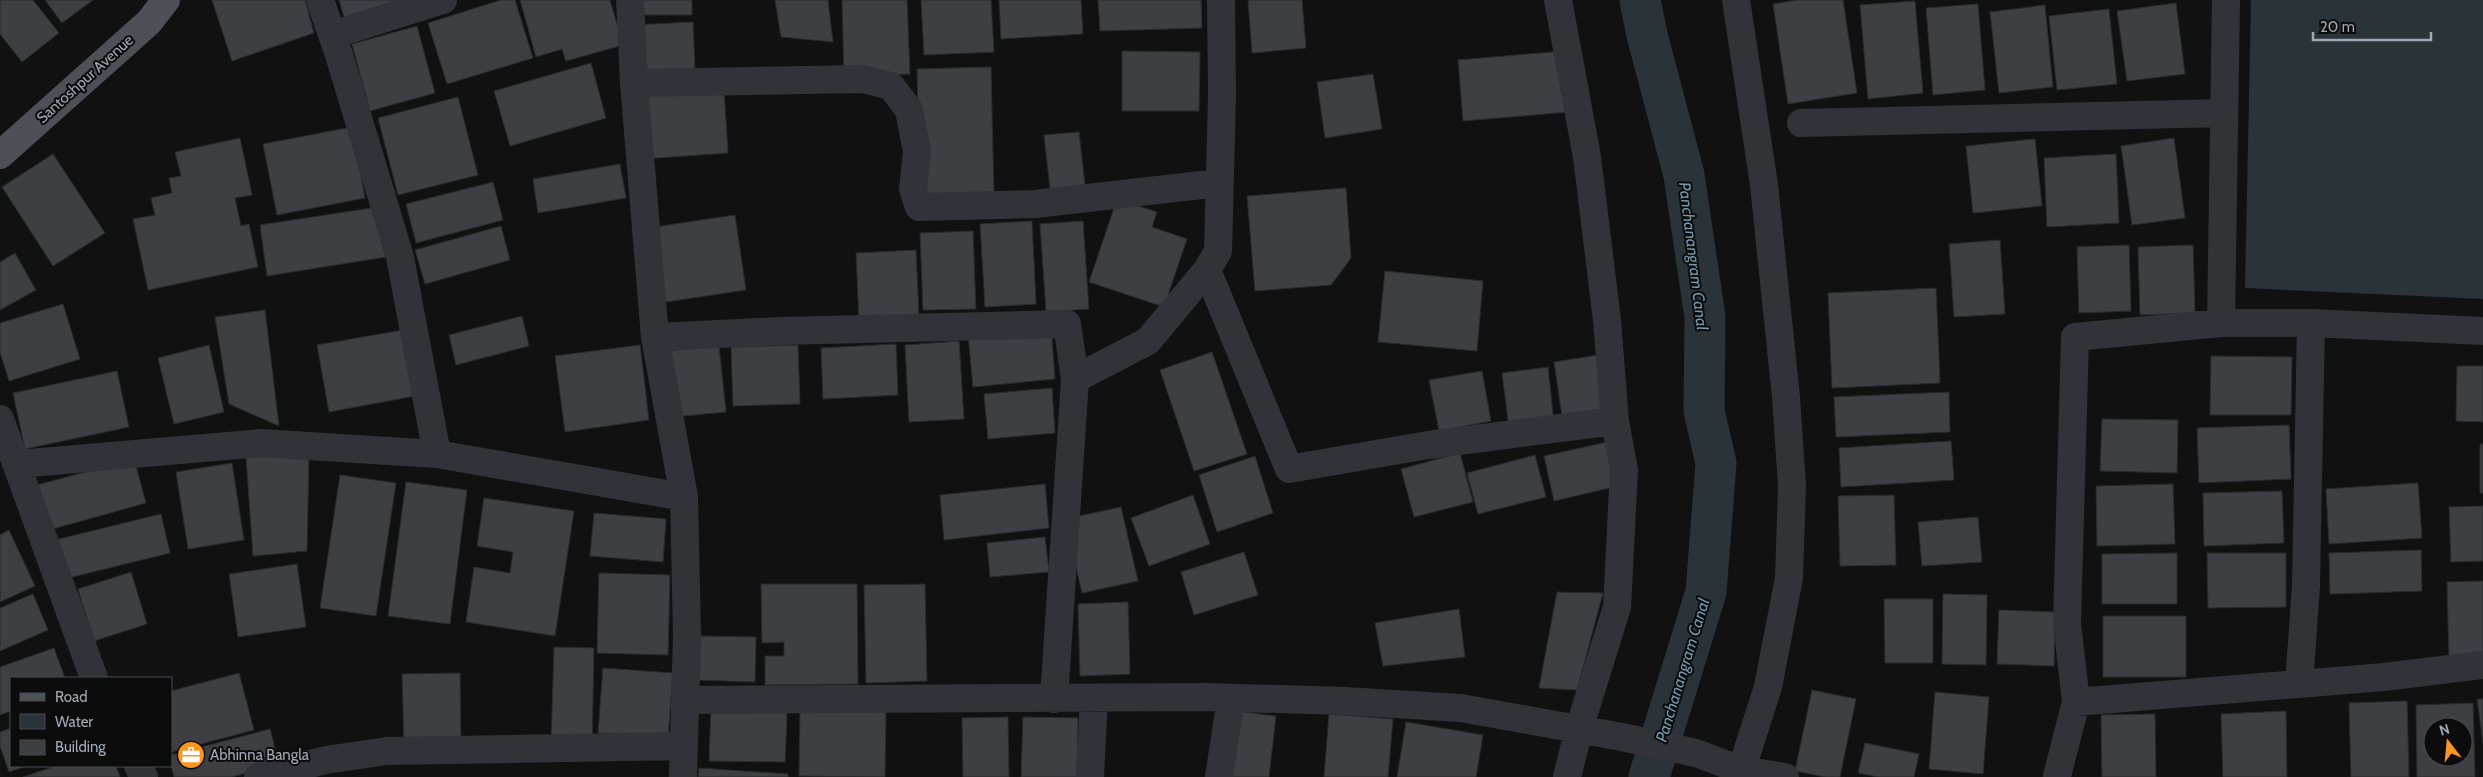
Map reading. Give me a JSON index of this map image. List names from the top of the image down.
{
  "streets": {
    "main road": ["Santoshpur Avenue"]
  },
  "water": ["Panchanangram Canal"],
  "places": {
    "office": ["Abhinna Bangla"]
  },
  "legend": ["Road", "Water", "Building"],
  "scale_bar": "20 m",
  "north": "top"
}
